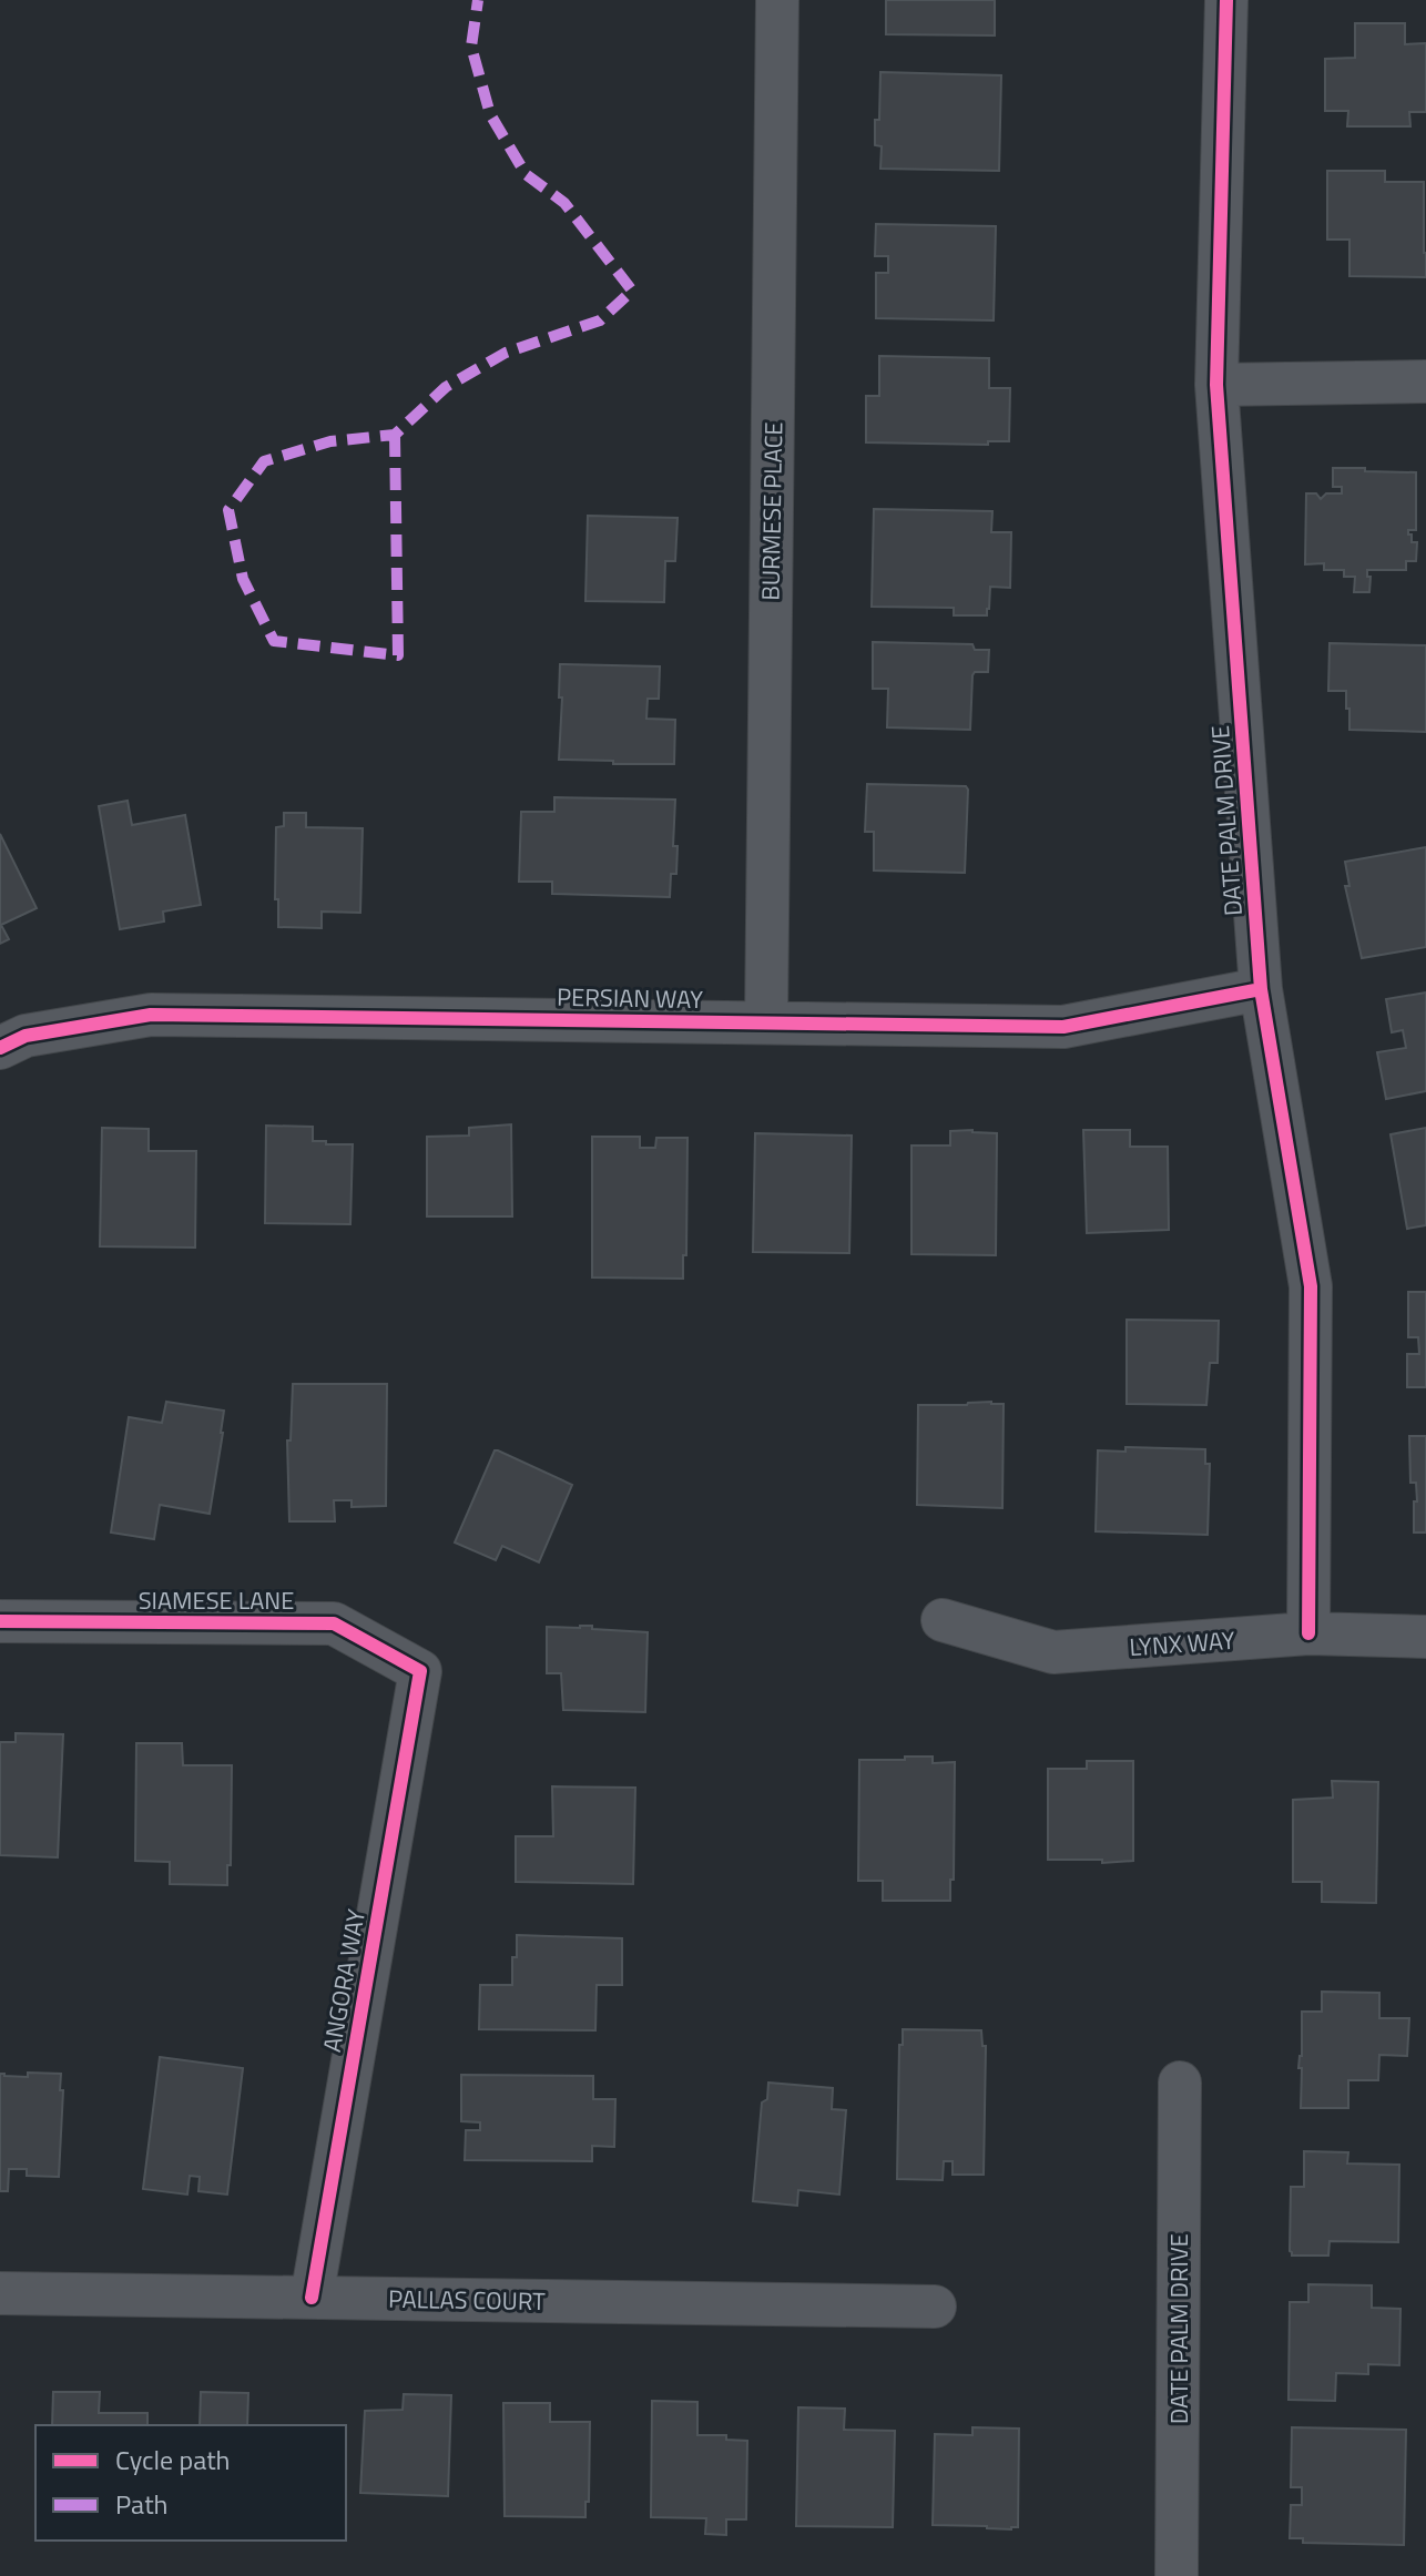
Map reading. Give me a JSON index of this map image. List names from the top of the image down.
{
  "streets": {
    "street": [
      "BURMESE PLACE",
      "DATE PALM DRIVE",
      "PERSIAN WAY",
      "SIAMESE LANE",
      "LYNX WAY",
      "ANGORA WAY",
      "PALLAS COURT"
    ]
  },
  "crossings": [
    ["BURMESE PLACE", "PERSIAN WAY"],
    ["DATE PALM DRIVE", "PERSIAN WAY"],
    ["DATE PALM DRIVE", "LYNX WAY"],
    ["SIAMESE LANE", "ANGORA WAY"],
    ["ANGORA WAY", "PALLAS COURT"]
  ],
  "legend": ["Cycle path", "Path"]
}
